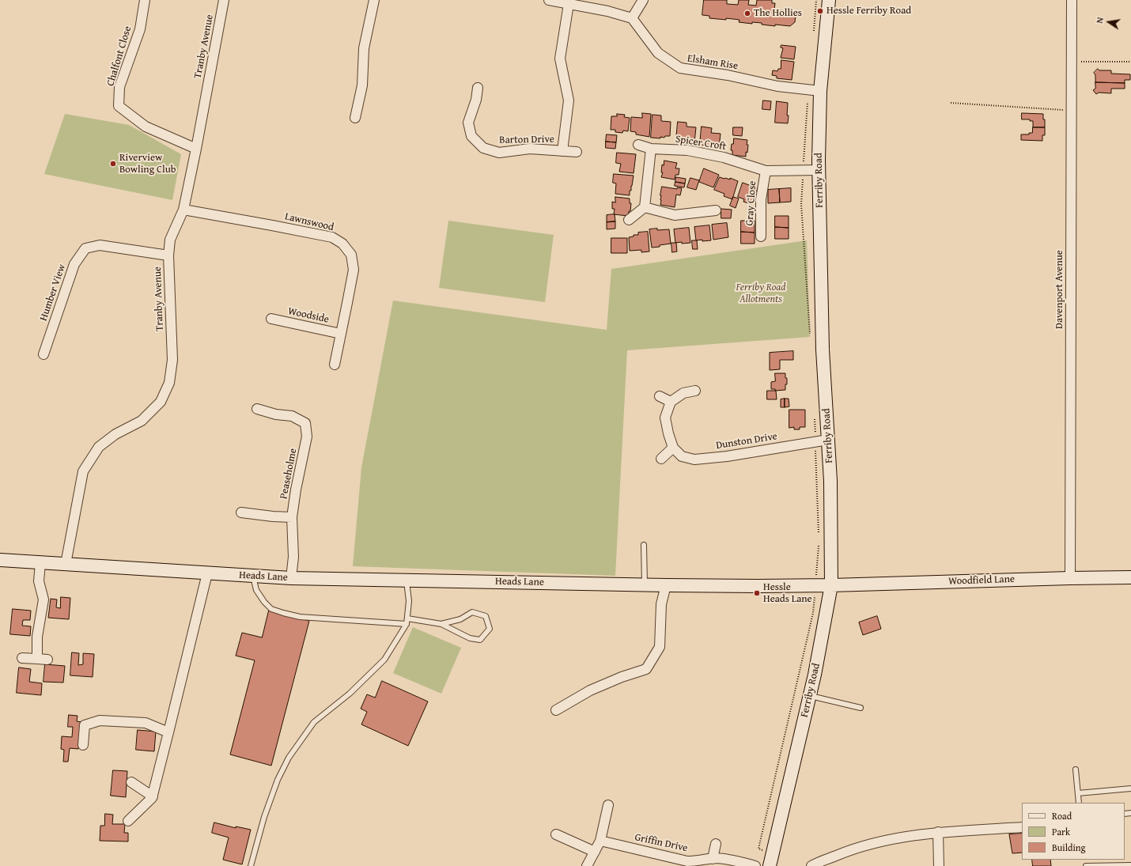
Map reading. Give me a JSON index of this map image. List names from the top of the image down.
{
  "streets": {
    "street": [
      "Tranby Avenue",
      "Chalfont Close",
      "Elsham Rise",
      "Barton Drive",
      "Spicer Croft",
      "Ferriby Road",
      "Gray Close",
      "Lawnswood",
      "Davenport Avenue",
      "Humber View",
      "Woodside",
      "Dunston Drive",
      "Peaseholme",
      "Heads Lane",
      "Woodfield Lane",
      "Griffin Drive"
    ]
  },
  "crossings": [
    ["Tranby Avenue", "Chalfont Close"],
    ["Tranby Avenue", "Lawnswood"],
    ["Tranby Avenue", "Humber View"],
    ["Tranby Avenue", "Heads Lane"],
    ["Elsham Rise", "Ferriby Road"],
    ["Spicer Croft", "Ferriby Road"],
    ["Spicer Croft", "Gray Close"],
    ["Ferriby Road", "Dunston Drive"],
    ["Ferriby Road", "Heads Lane"],
    ["Ferriby Road", "Woodfield Lane"],
    ["Lawnswood", "Woodside"],
    ["Davenport Avenue", "Woodfield Lane"],
    ["Peaseholme", "Heads Lane"],
    ["Heads Lane", "Woodfield Lane"]
  ],
  "parks": ["Ferriby Road Allotments"],
  "places": [
    "Hessle Ferriby Road",
    "The Hollies",
    "Riverview Bowling Club",
    "Hessle Heads Lane"
  ],
  "legend": ["Road", "Park", "Building"],
  "north": "left"
}
